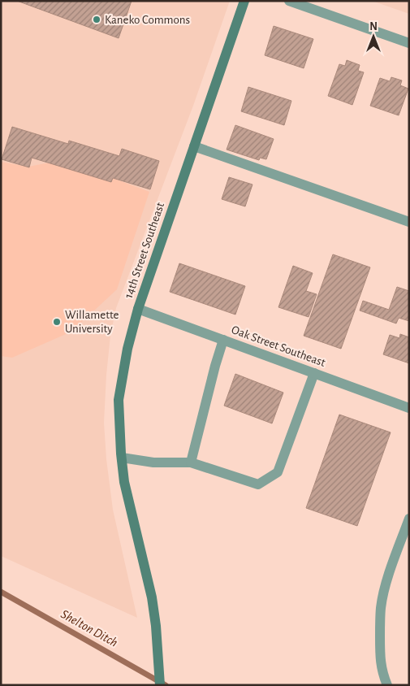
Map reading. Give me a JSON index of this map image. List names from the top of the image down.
{
  "streets": {
    "street": ["14th Street Southeast", "Oak Street Southeast"]
  },
  "crossings": [
    ["14th Street Southeast", "Oak Street Southeast"]
  ],
  "water": ["Shelton Ditch"],
  "places": ["Kaneko Commons", "Willamette University"],
  "north": "top"
}
